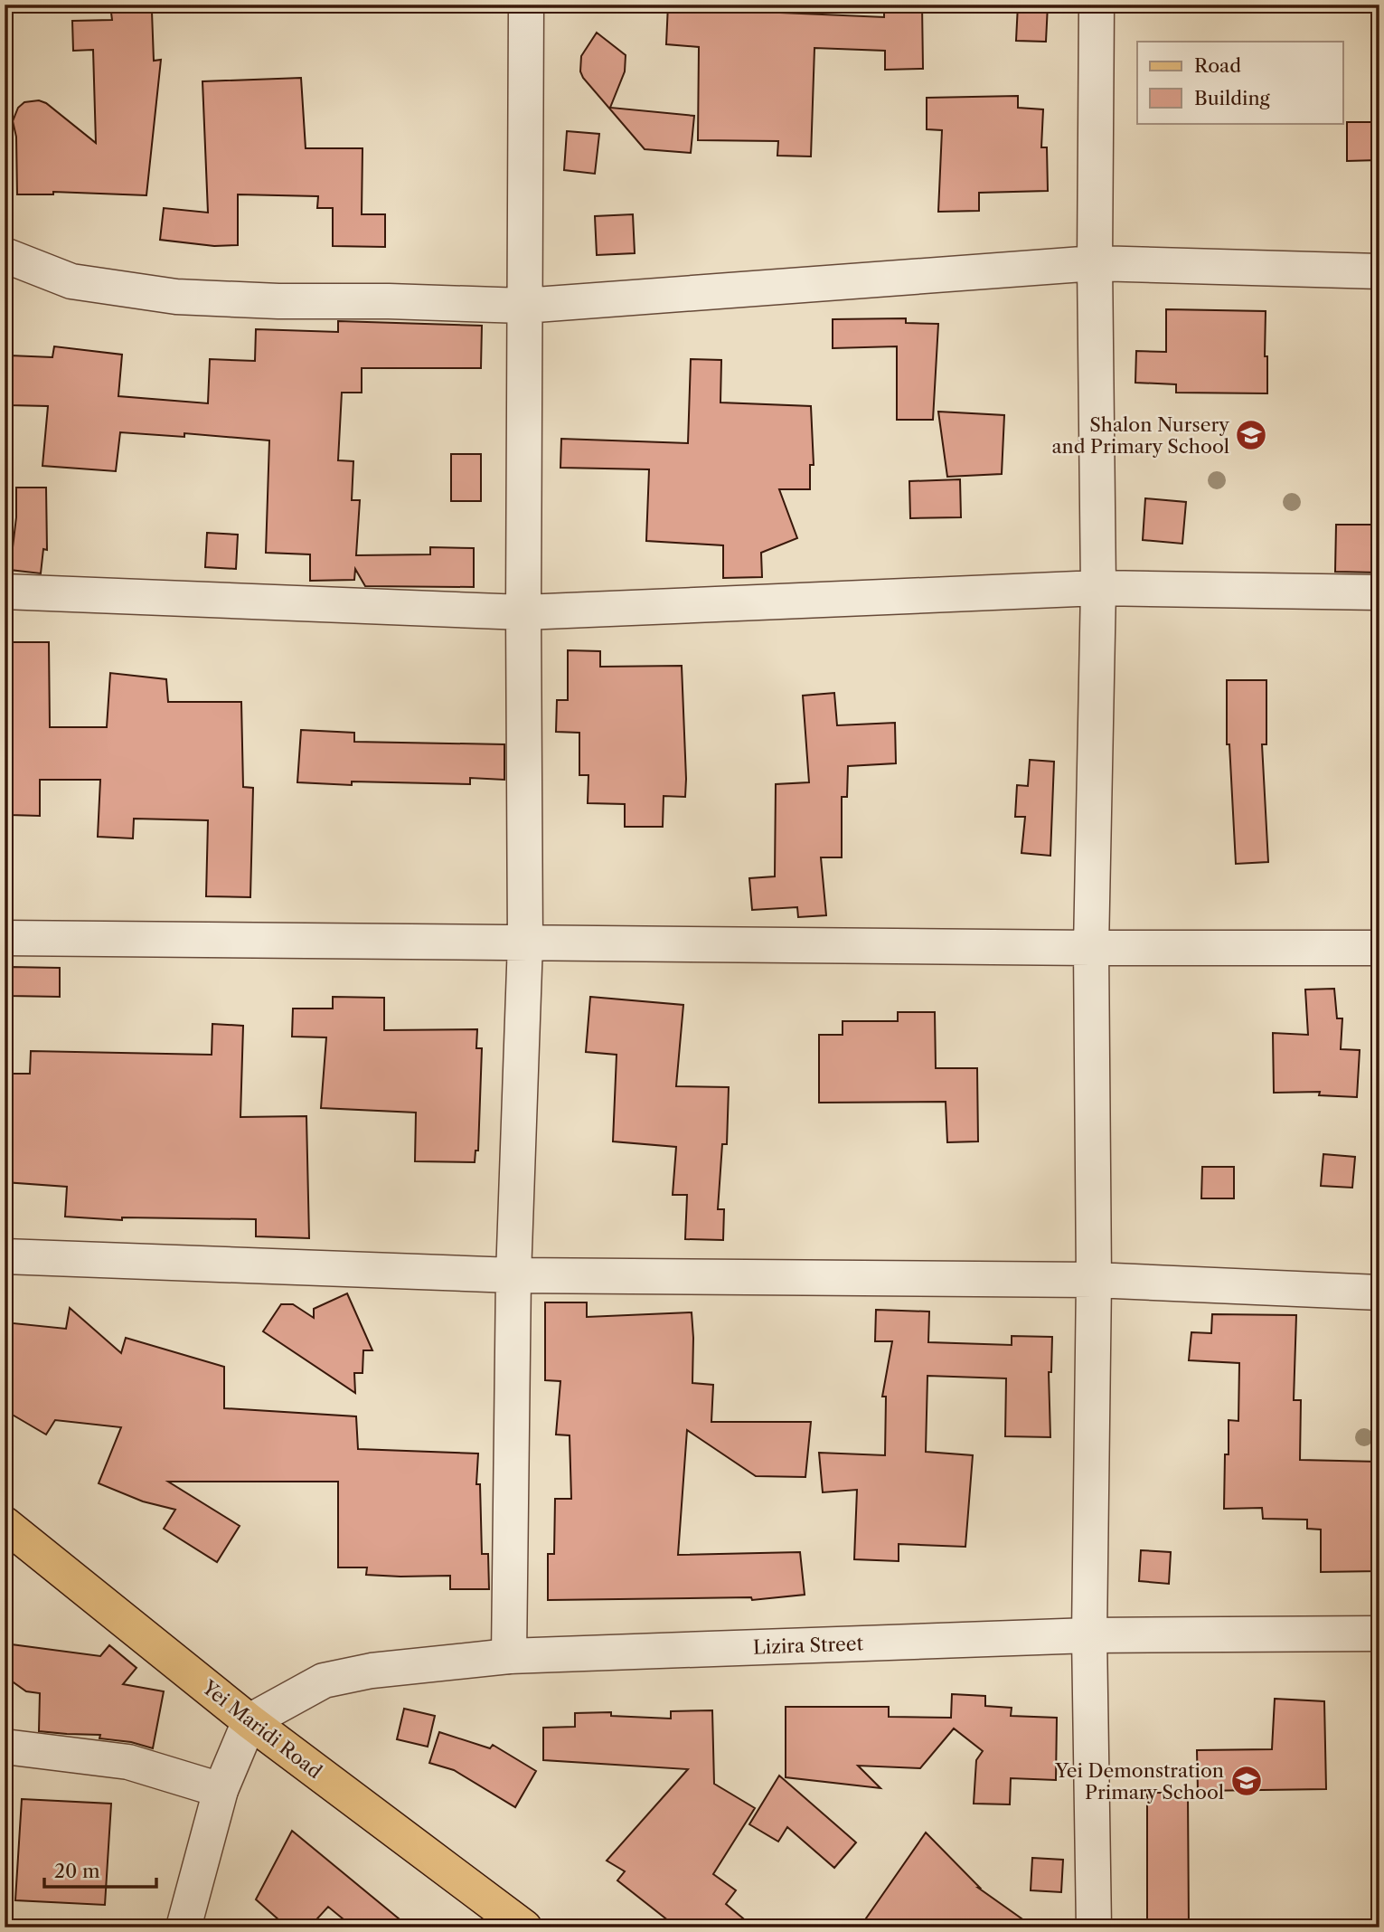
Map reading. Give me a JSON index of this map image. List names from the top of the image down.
{
  "streets": {
    "main road": ["Yei Maridi Road"],
    "street": ["Lizira Street"]
  },
  "crossings": [
    ["Lizira Street", "Yei Maridi Road"]
  ],
  "places": {
    "school or university": ["Shalon Nursery and Primary School", "Yei Demonstration Primary School"]
  },
  "legend": ["Road", "Building"],
  "scale_bar": "20 m"
}
